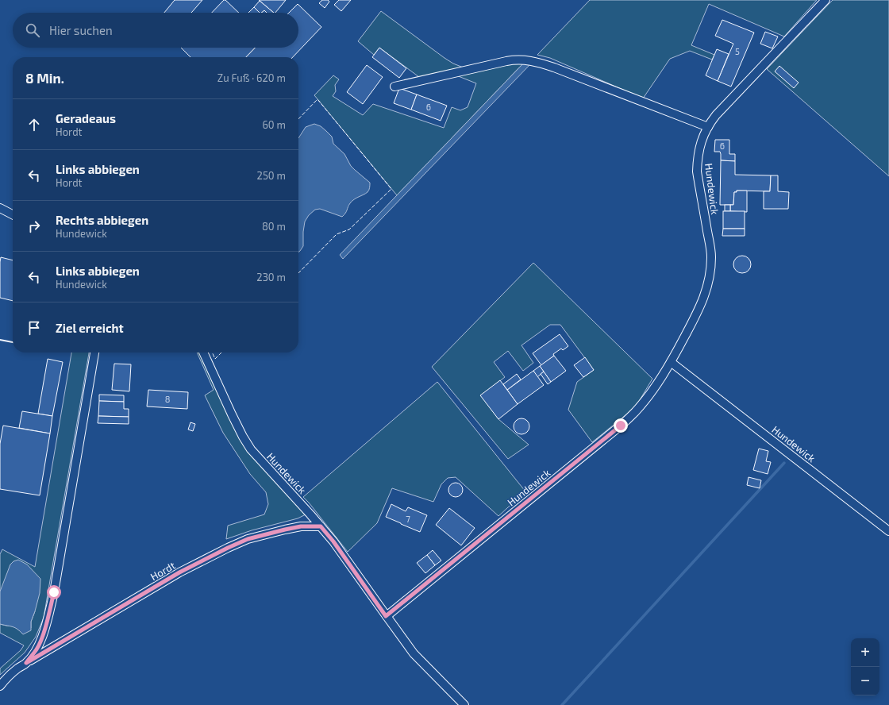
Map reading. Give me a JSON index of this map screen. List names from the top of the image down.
{
  "streets": {
    "street": ["Hundewick", "Hordt"]
  },
  "crossings": [
    ["Hundewick", "Hordt"]
  ],
  "house_numbers": [
    "5",
    "6",
    "6",
    "8",
    "7"
  ],
  "page": {
    "search": "Hier suchen",
    "heading": ["8 Min.", "Zu Fuß · 620 m"],
    "list": [
      ["Geradeaus", "Hordt", "60 m"],
      ["Links abbiegen", "Hordt", "250 m"],
      ["Rechts abbiegen", "Hundewick", "80 m"],
      ["Links abbiegen", "Hundewick", "230 m"],
      "Ziel erreicht"
    ],
    "map_buttons": ["+", "−"]
  }
}
